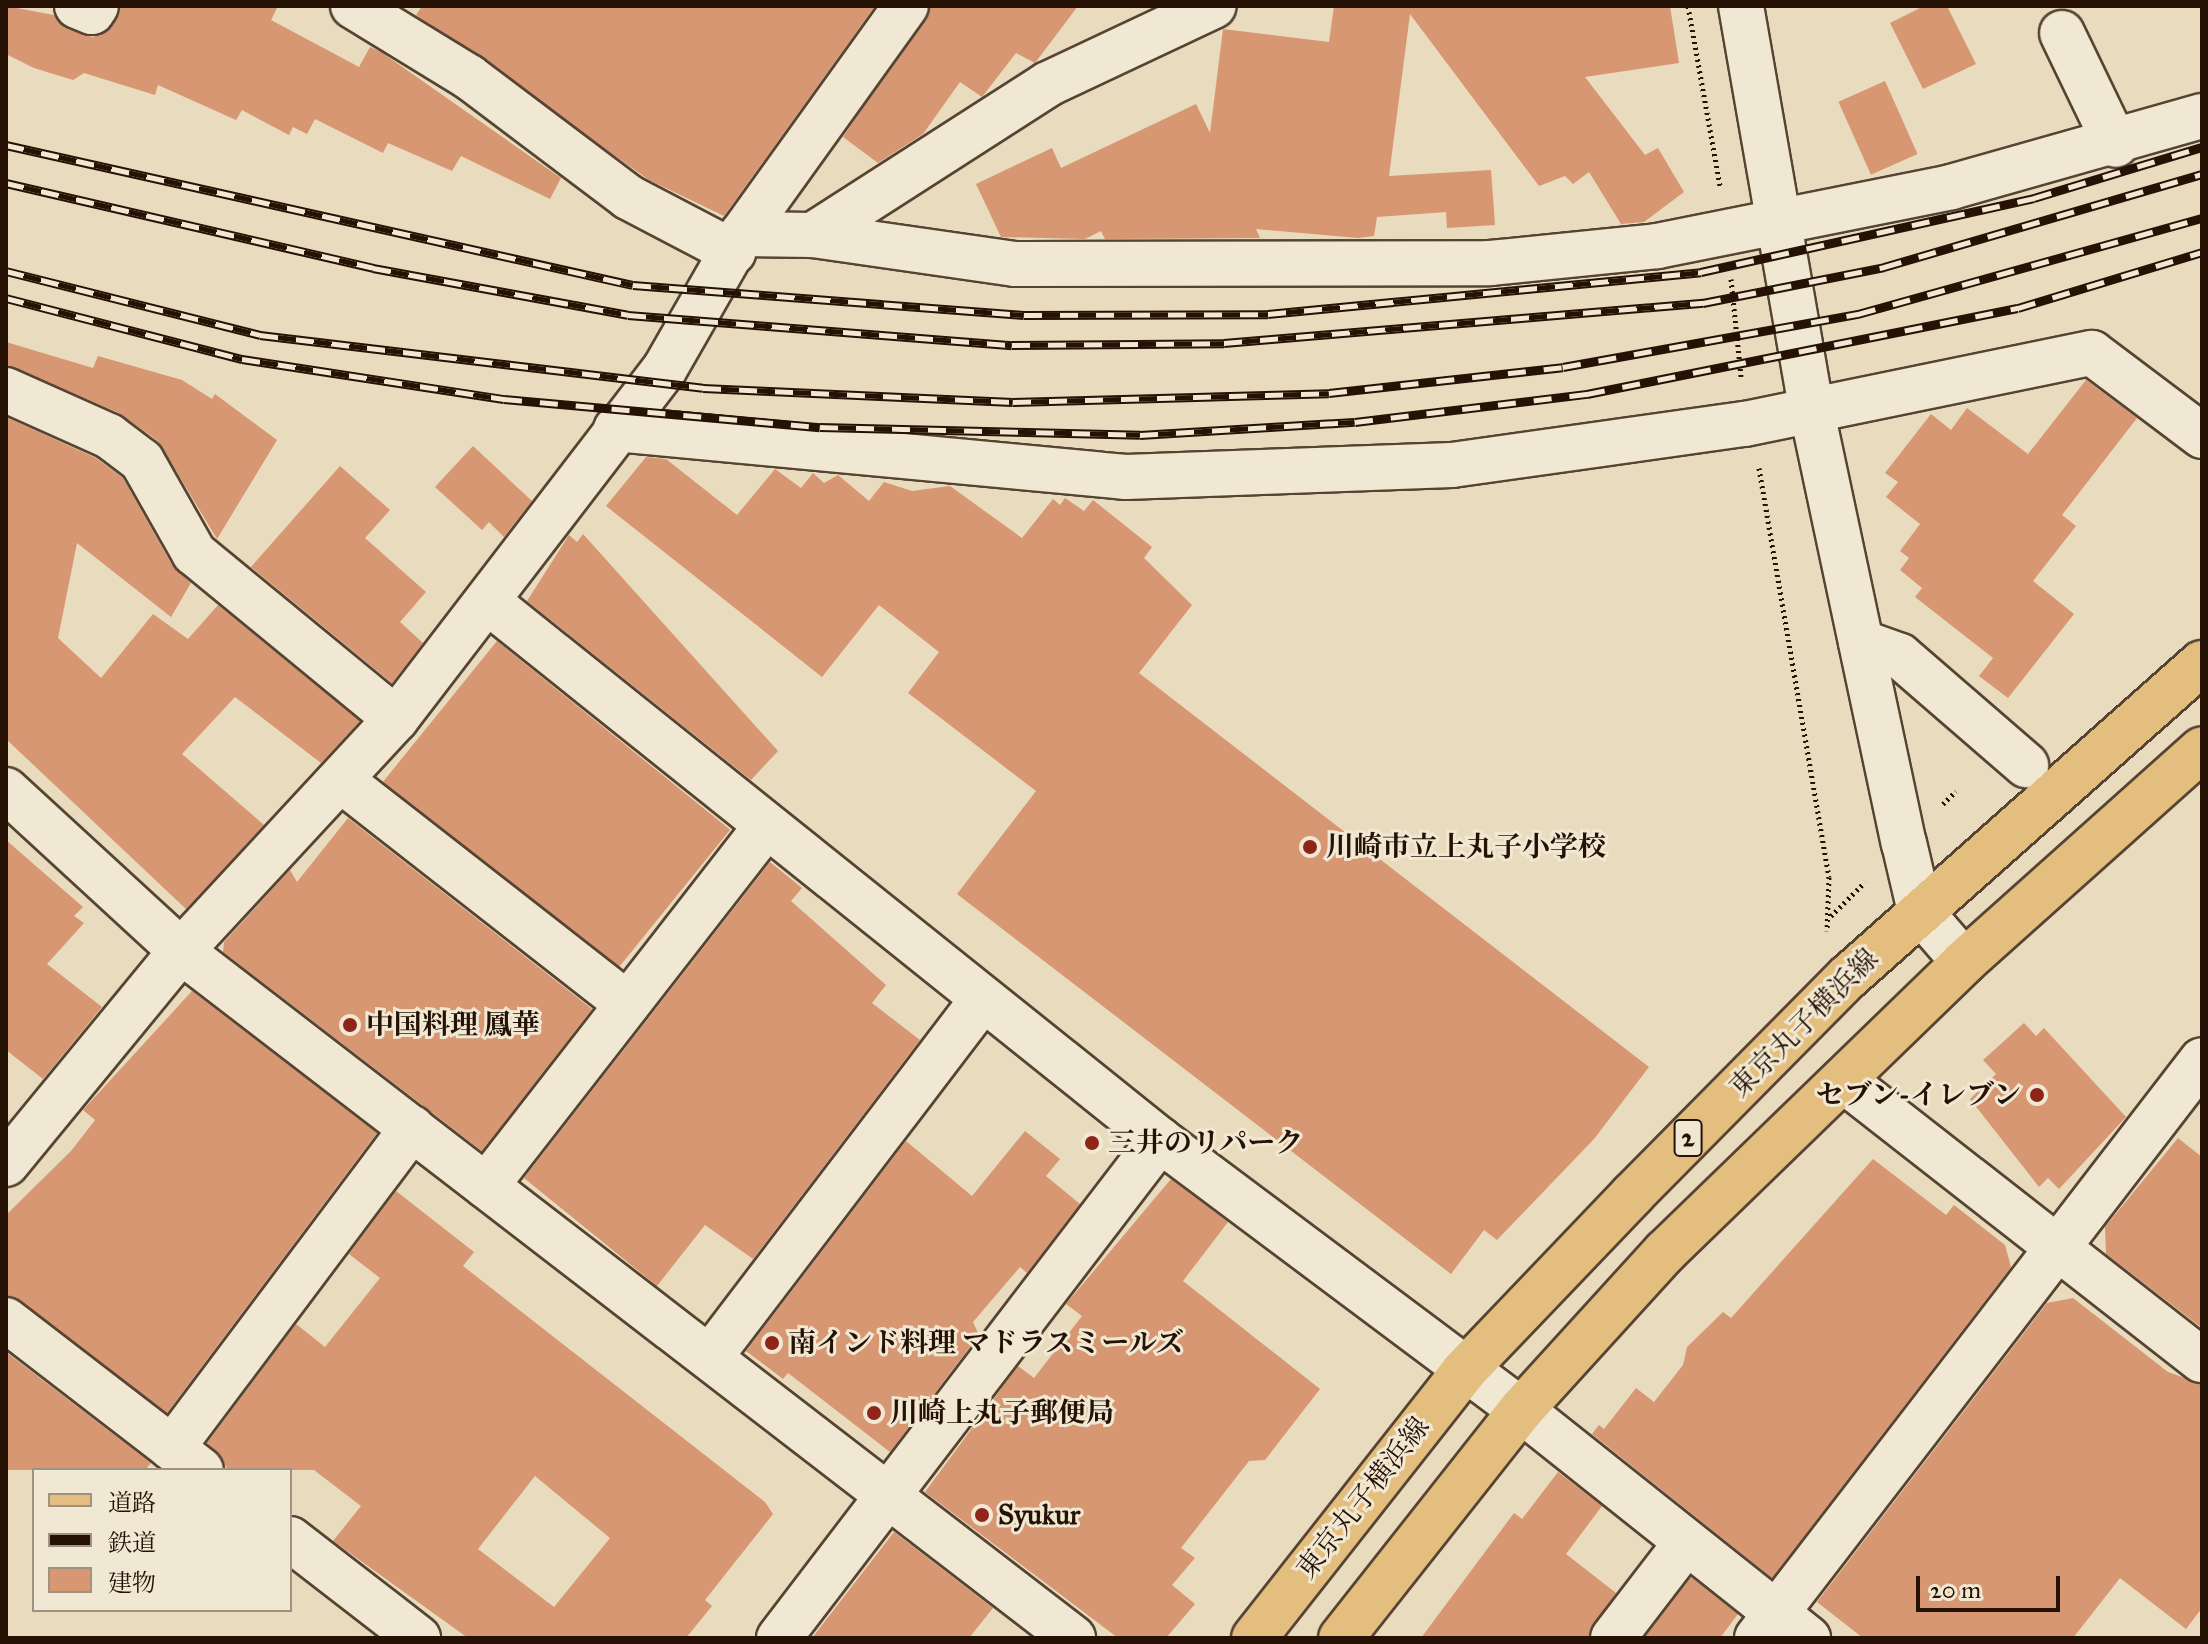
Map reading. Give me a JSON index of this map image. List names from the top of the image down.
{
  "streets": {
    "main road": ["東京丸子横浜線", "2"]
  },
  "places": [
    "川崎市立上丸子小学校",
    "中国料理 鳳華",
    "セブン-イレブン",
    "三井のリパーク",
    "南インド料理 マドラスミールズ",
    "川崎上丸子郵便局",
    "Syukur"
  ],
  "legend": ["道路", "鉄道", "建物"],
  "scale_bar": "20 m"
}
